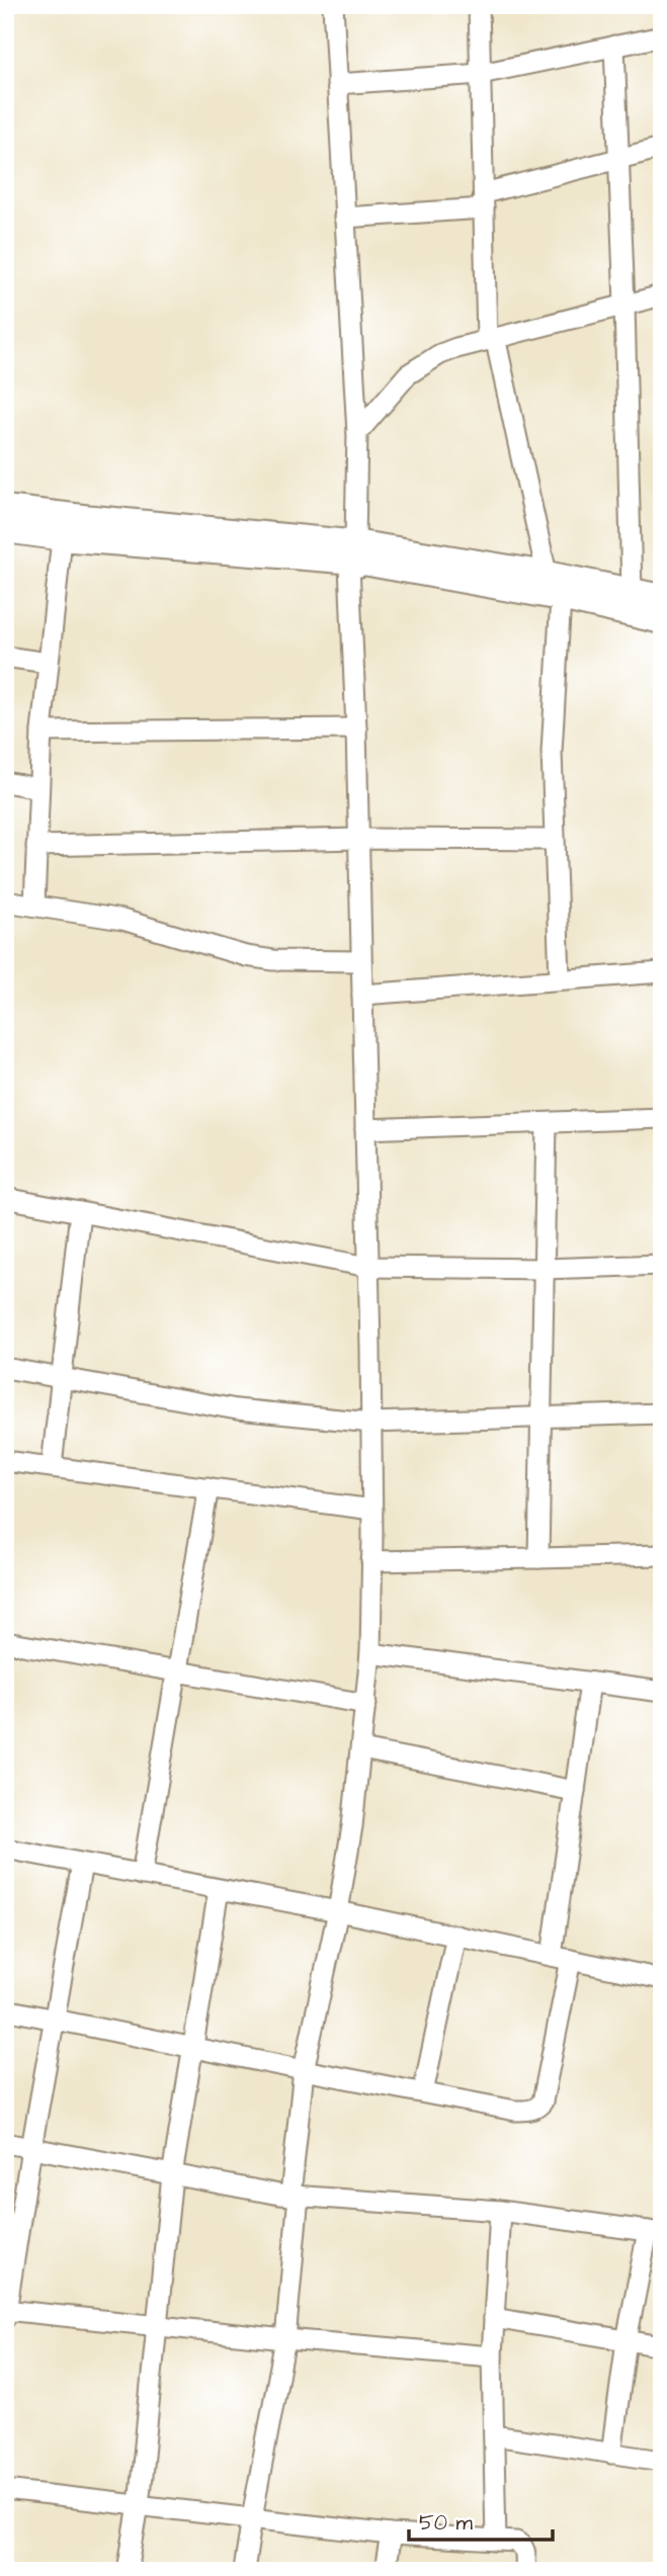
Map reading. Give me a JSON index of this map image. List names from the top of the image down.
{
  "scale_bar": "50 m"
}
